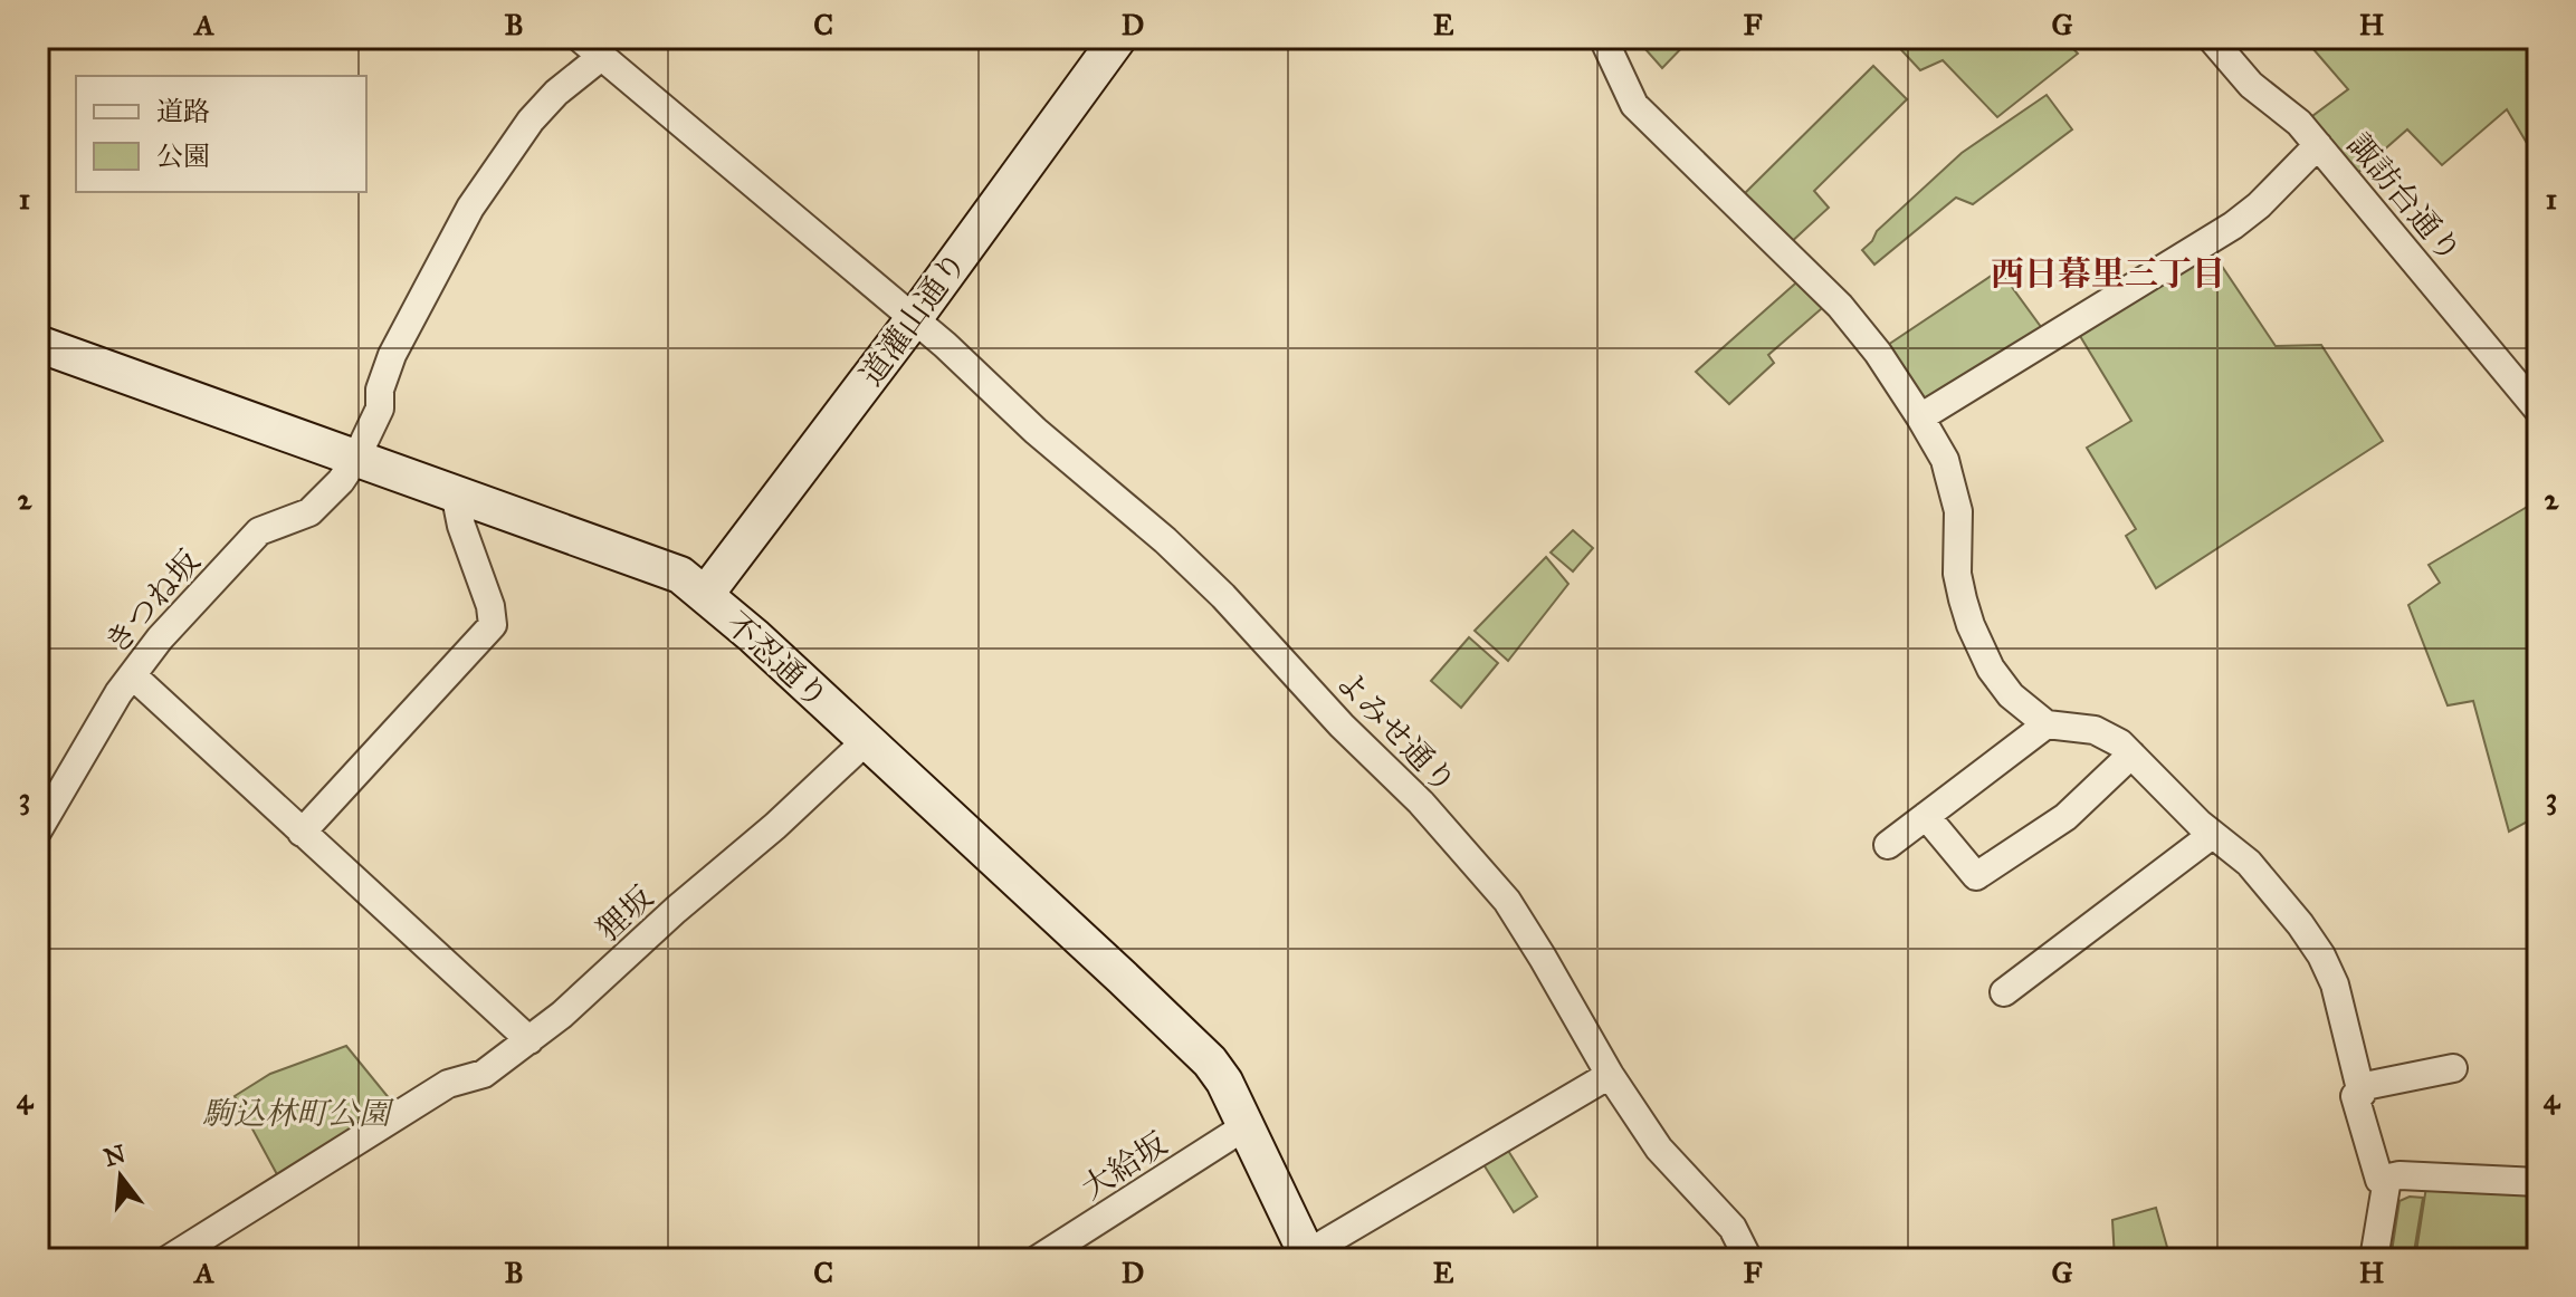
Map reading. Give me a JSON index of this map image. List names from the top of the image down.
{
  "streets": {
    "main road": ["道灌山通り", "不忍通り"],
    "street": [
      "諏訪台通り",
      "きつね坂",
      "よみせ通り",
      "狸坂",
      "大給坂"
    ]
  },
  "crossings": [
    ["道灌山通り", "不忍通り"],
    ["道灌山通り", "よみせ通り"],
    ["きつね坂", "不忍通り"],
    ["きつね坂", "よみせ通り"],
    ["不忍通り", "狸坂"],
    ["不忍通り", "大給坂"]
  ],
  "districts": ["西日暮里三丁目"],
  "parks": ["駒込林町公園"],
  "legend": ["道路", "公園"],
  "north": "top",
  "grid": {
    "columns": [
      "A",
      "B",
      "C",
      "D",
      "E",
      "F",
      "G",
      "H"
    ],
    "rows": [
      "1",
      "2",
      "3",
      "4"
    ]
  }
}
